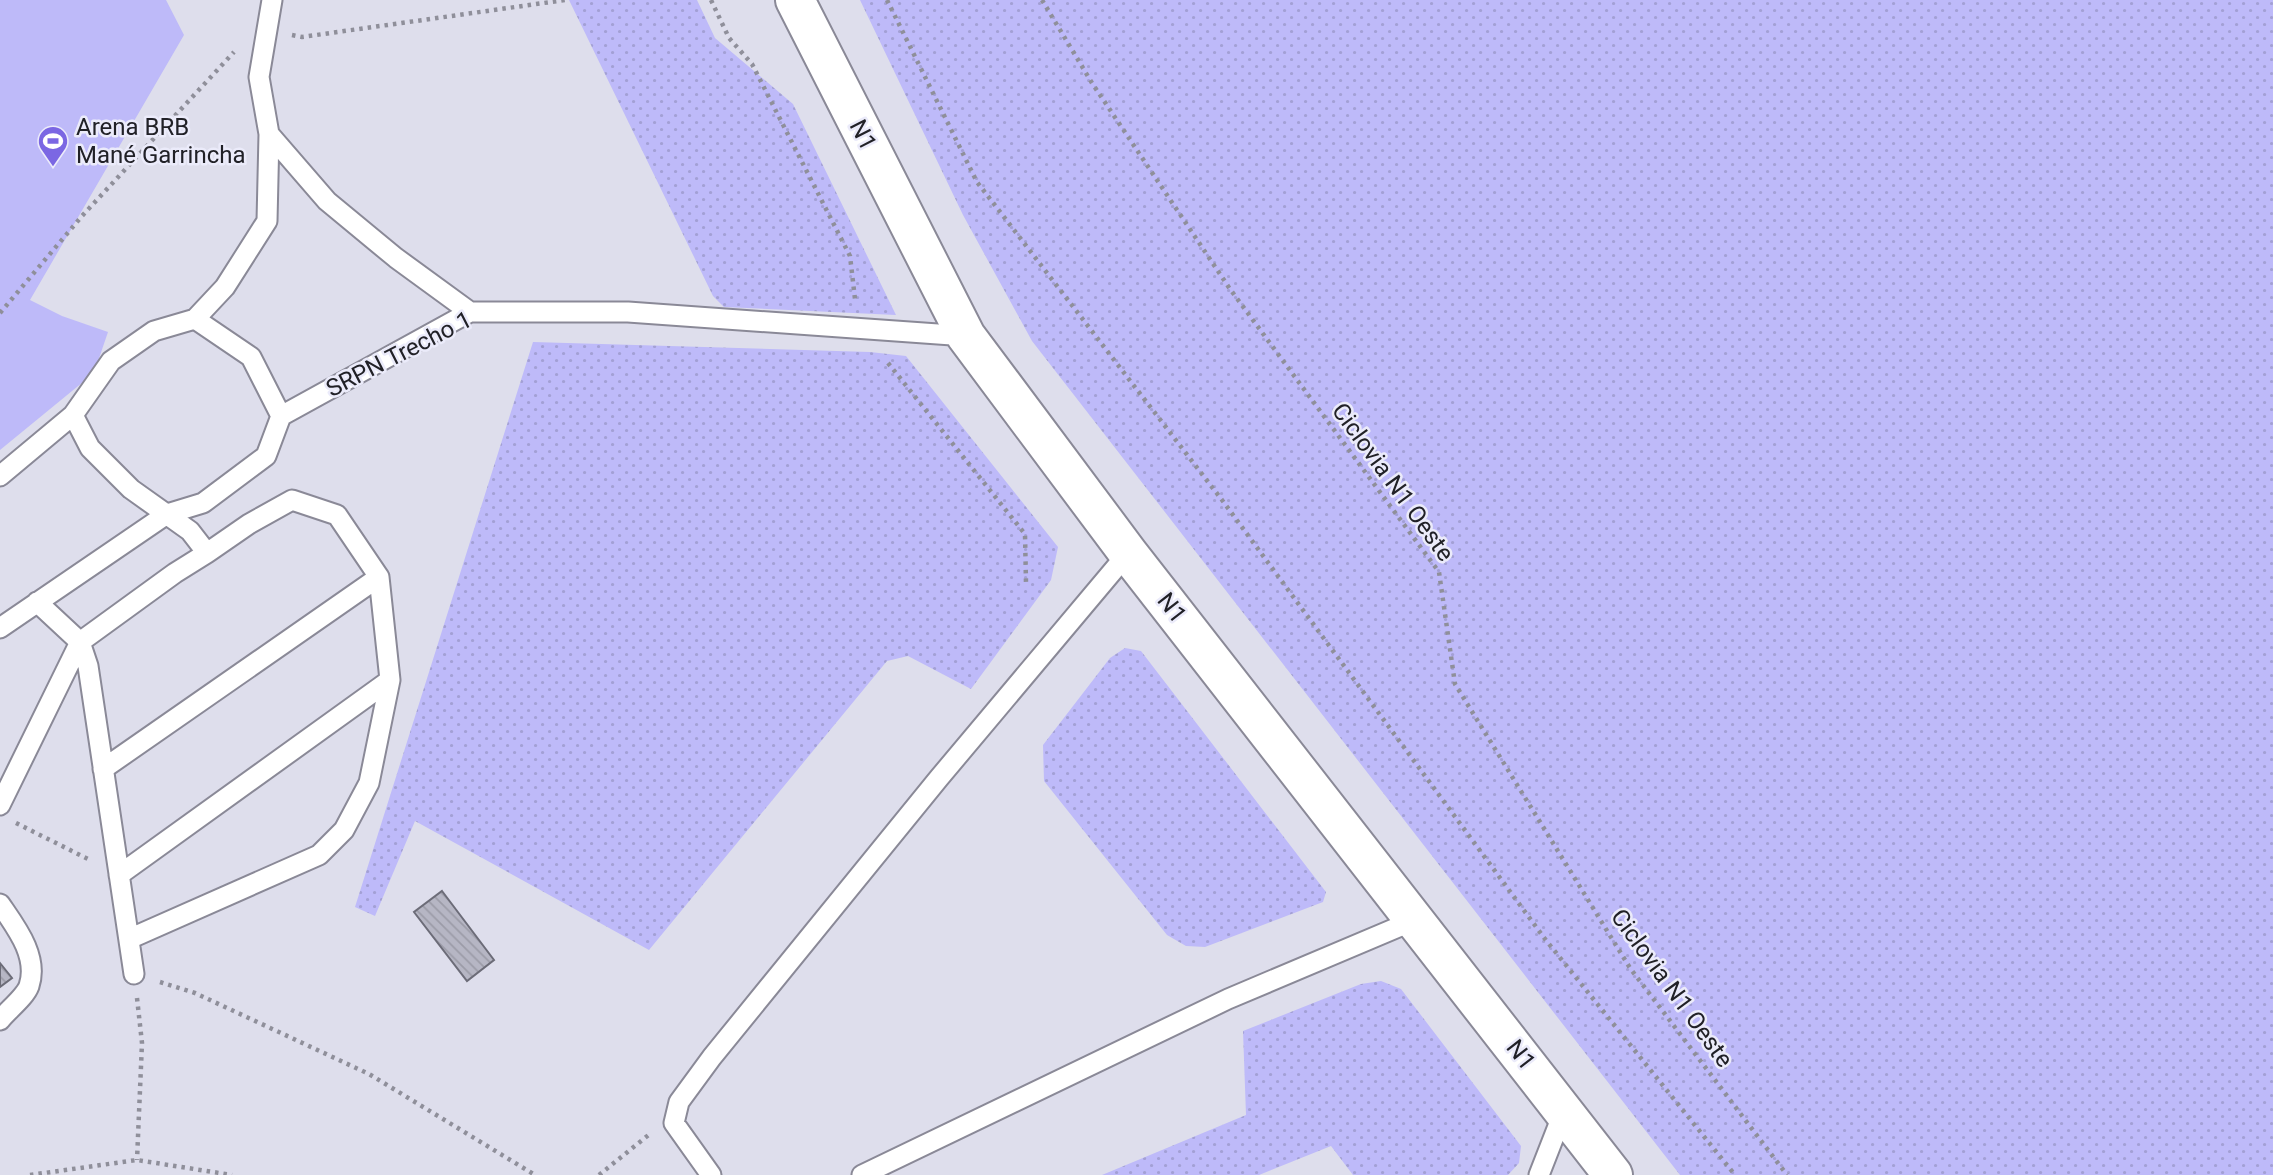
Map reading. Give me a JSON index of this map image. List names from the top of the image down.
{
  "streets": {
    "highway": ["N1"],
    "lane": ["SRPN Trecho 1"],
    "path": ["Ciclovia N1 Oeste"]
  },
  "crossings": [
    ["N1", "SRPN Trecho 1"]
  ],
  "places": {
    "sports": ["Arena BRB Mané Garrincha"]
  }
}
